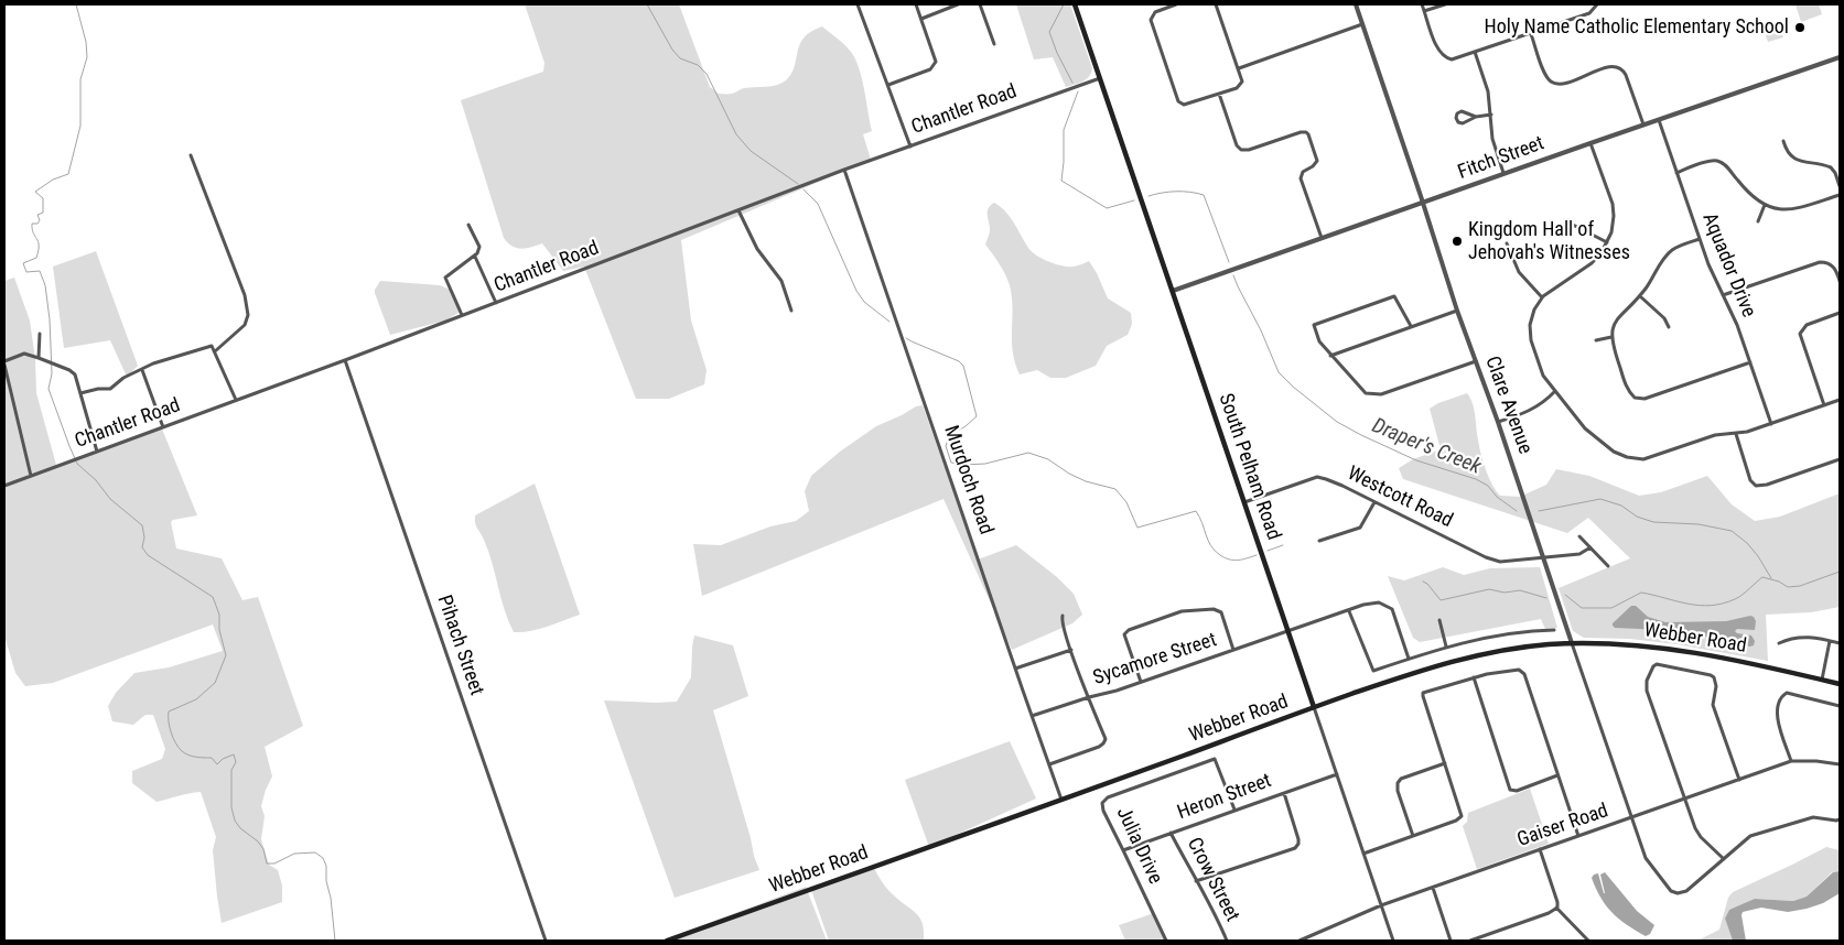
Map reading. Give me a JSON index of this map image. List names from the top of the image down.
{
  "streets": {
    "main road": ["South Pelham Road", "Webber Road"],
    "street": [
      "Chantler Road",
      "Fitch Street",
      "Aquador Drive",
      "Clare Avenue",
      "Murdoch Road",
      "Westcott Road",
      "Pihach Street",
      "Sycamore Street",
      "Heron Street",
      "Gaiser Road",
      "Julia Drive",
      "Crow Street"
    ]
  },
  "crossings": [
    ["Chantler Road", "South Pelham Road"],
    ["Chantler Road", "Murdoch Road"],
    ["Chantler Road", "Pihach Street"],
    ["Fitch Street", "Aquador Drive"],
    ["Fitch Street", "Clare Avenue"],
    ["Fitch Street", "South Pelham Road"],
    ["Clare Avenue", "Westcott Road"],
    ["Clare Avenue", "Webber Road"],
    ["Clare Avenue", "Gaiser Road"],
    ["South Pelham Road", "Westcott Road"],
    ["South Pelham Road", "Webber Road"],
    ["South Pelham Road", "Sycamore Street"],
    ["South Pelham Road", "Heron Street"],
    ["South Pelham Road", "Gaiser Road"],
    ["Murdoch Road", "Webber Road"],
    ["Murdoch Road", "Sycamore Street"],
    ["Heron Street", "Julia Drive"],
    ["Heron Street", "Crow Street"]
  ],
  "water": ["Draper's Creek"],
  "places": ["Holy Name Catholic Elementary School", "Kingdom Hall of Jehovah's Witnesses"]
}
